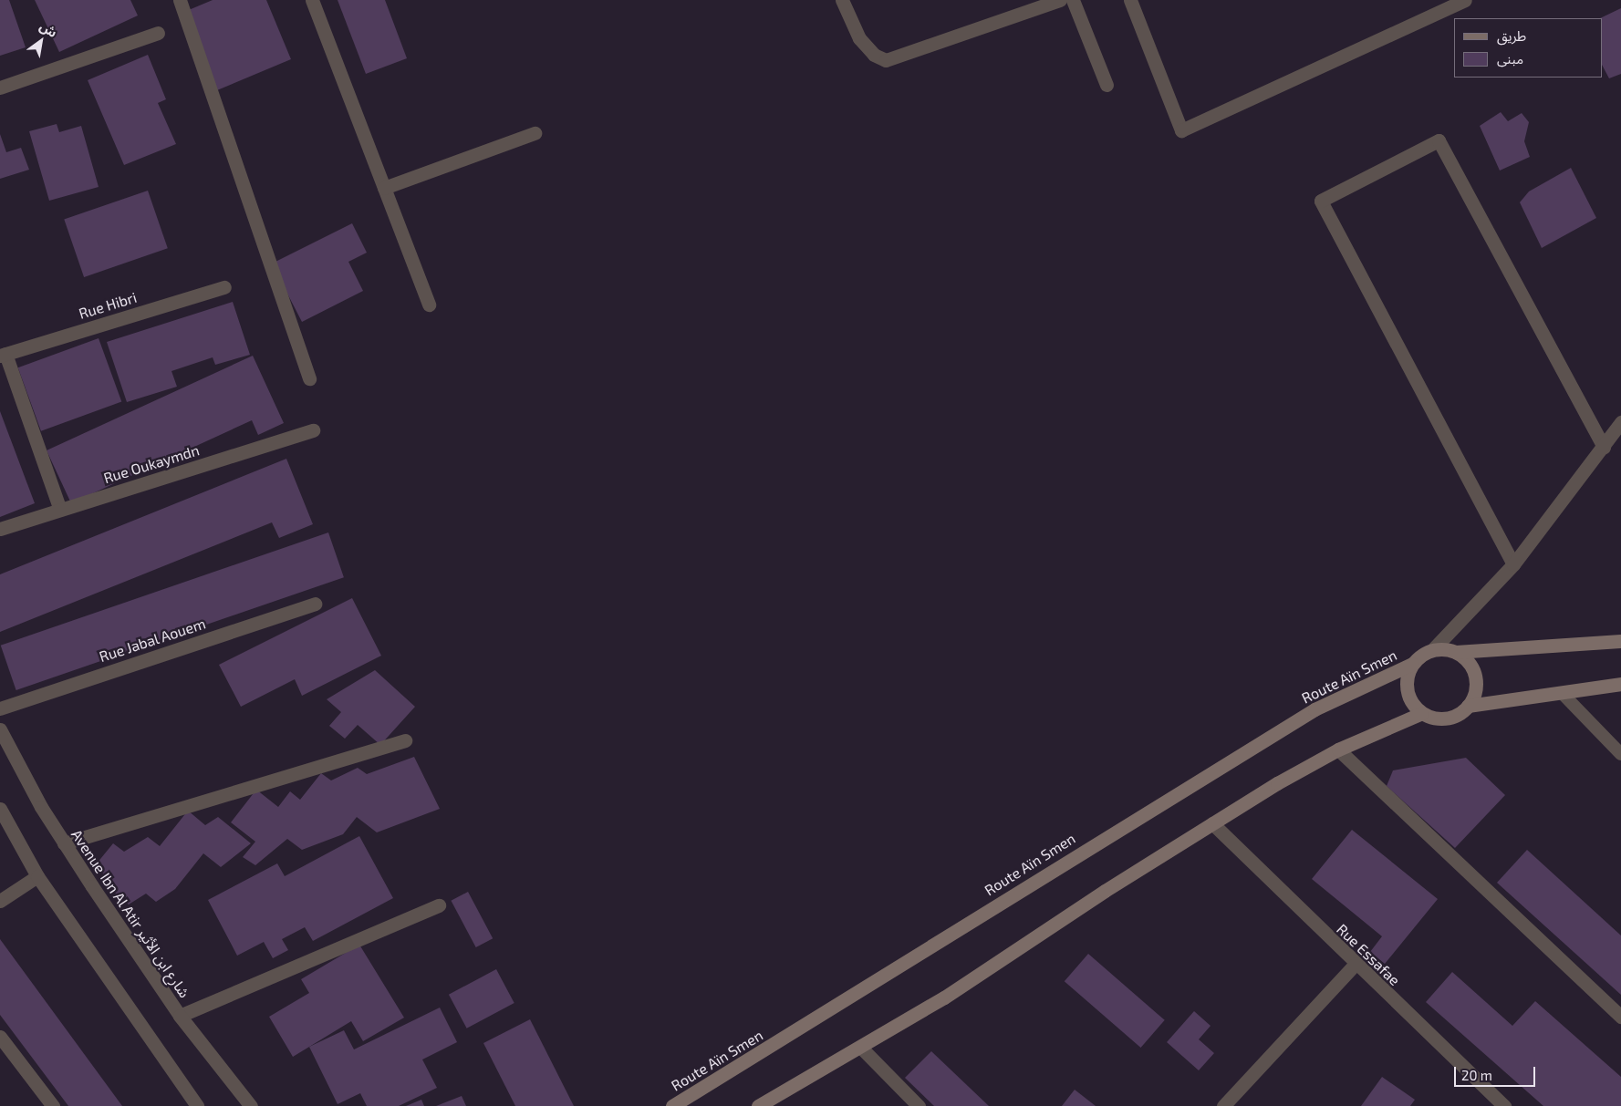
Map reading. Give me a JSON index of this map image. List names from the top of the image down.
{
  "streets": {
    "main road": ["Route Aïn Smen"],
    "street": [
      "Rue Hibri",
      "Rue Oukaymdn",
      "Rue Jabal Aouem",
      "Avenue Ibn Al Atir شارع ابن الأثير",
      "Rue Essafae"
    ]
  },
  "legend": ["طريق", "مبنى"],
  "scale_bar": "20 m",
  "north": "top right"
}
